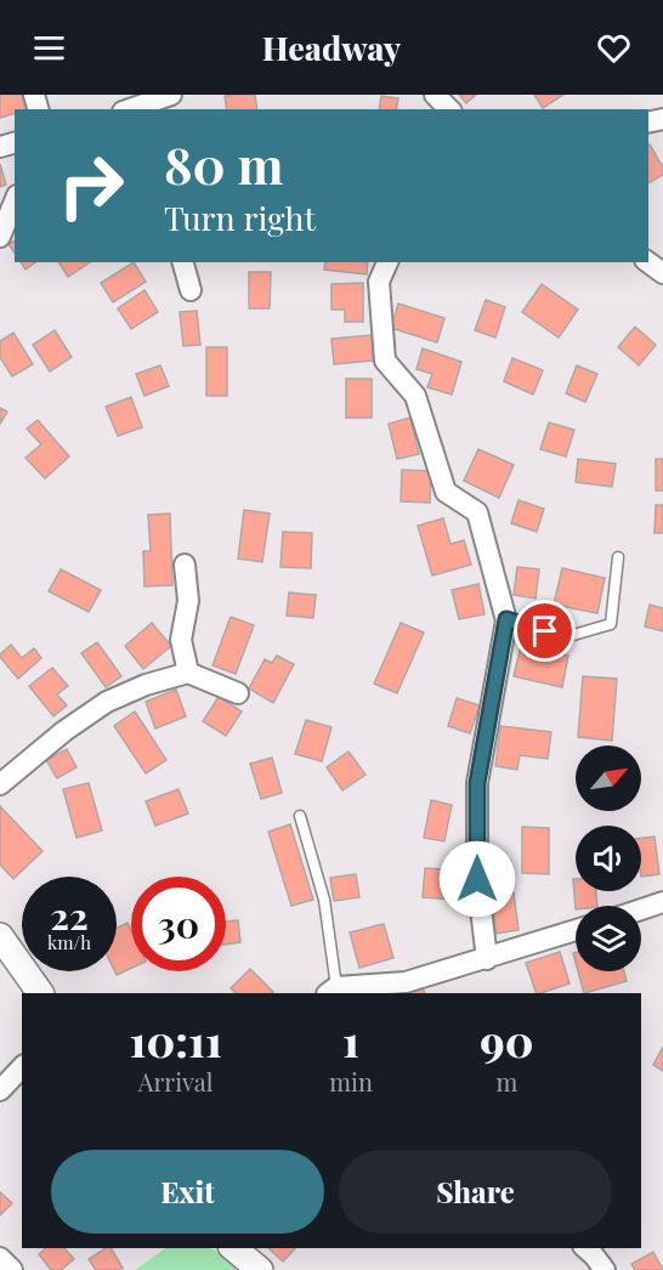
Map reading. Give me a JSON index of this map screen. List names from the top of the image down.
{
  "north": "top right",
  "page": {
    "header": "Headway",
    "turn": ["80 m", "Turn right"],
    "speed": "22 km/h",
    "limit": "30",
    "eta": [
      "10:11",
      "Arrival",
      "1",
      "min",
      "90",
      "m"
    ],
    "buttons": ["Exit", "Share"]
  }
}
